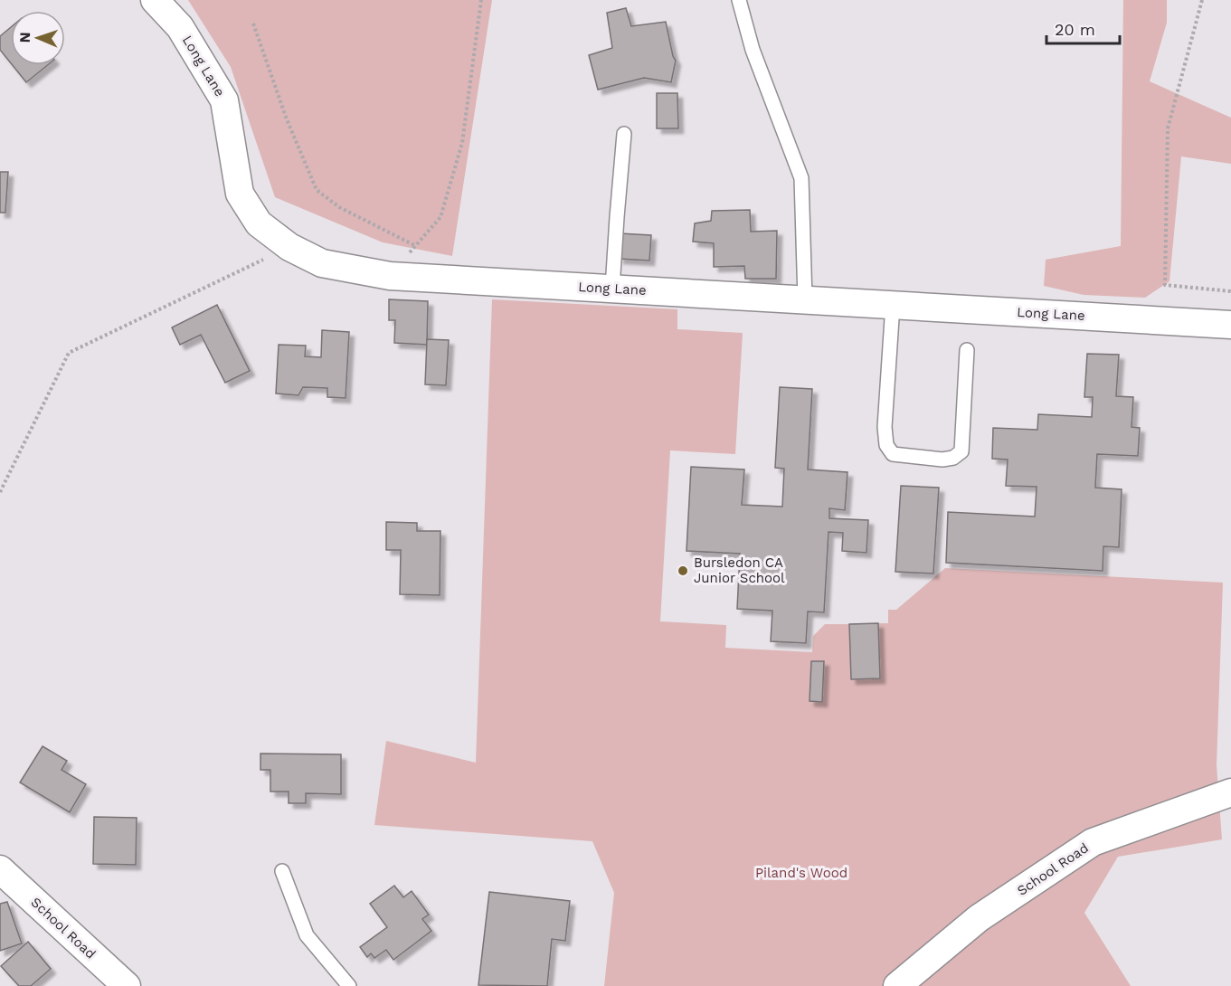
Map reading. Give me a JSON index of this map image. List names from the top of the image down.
{
  "streets": {
    "street": ["Long Lane", "School Road"]
  },
  "parks": ["Piland's Wood"],
  "places": ["Bursledon CA Junior School"],
  "scale_bar": "20 m",
  "north": "left"
}
